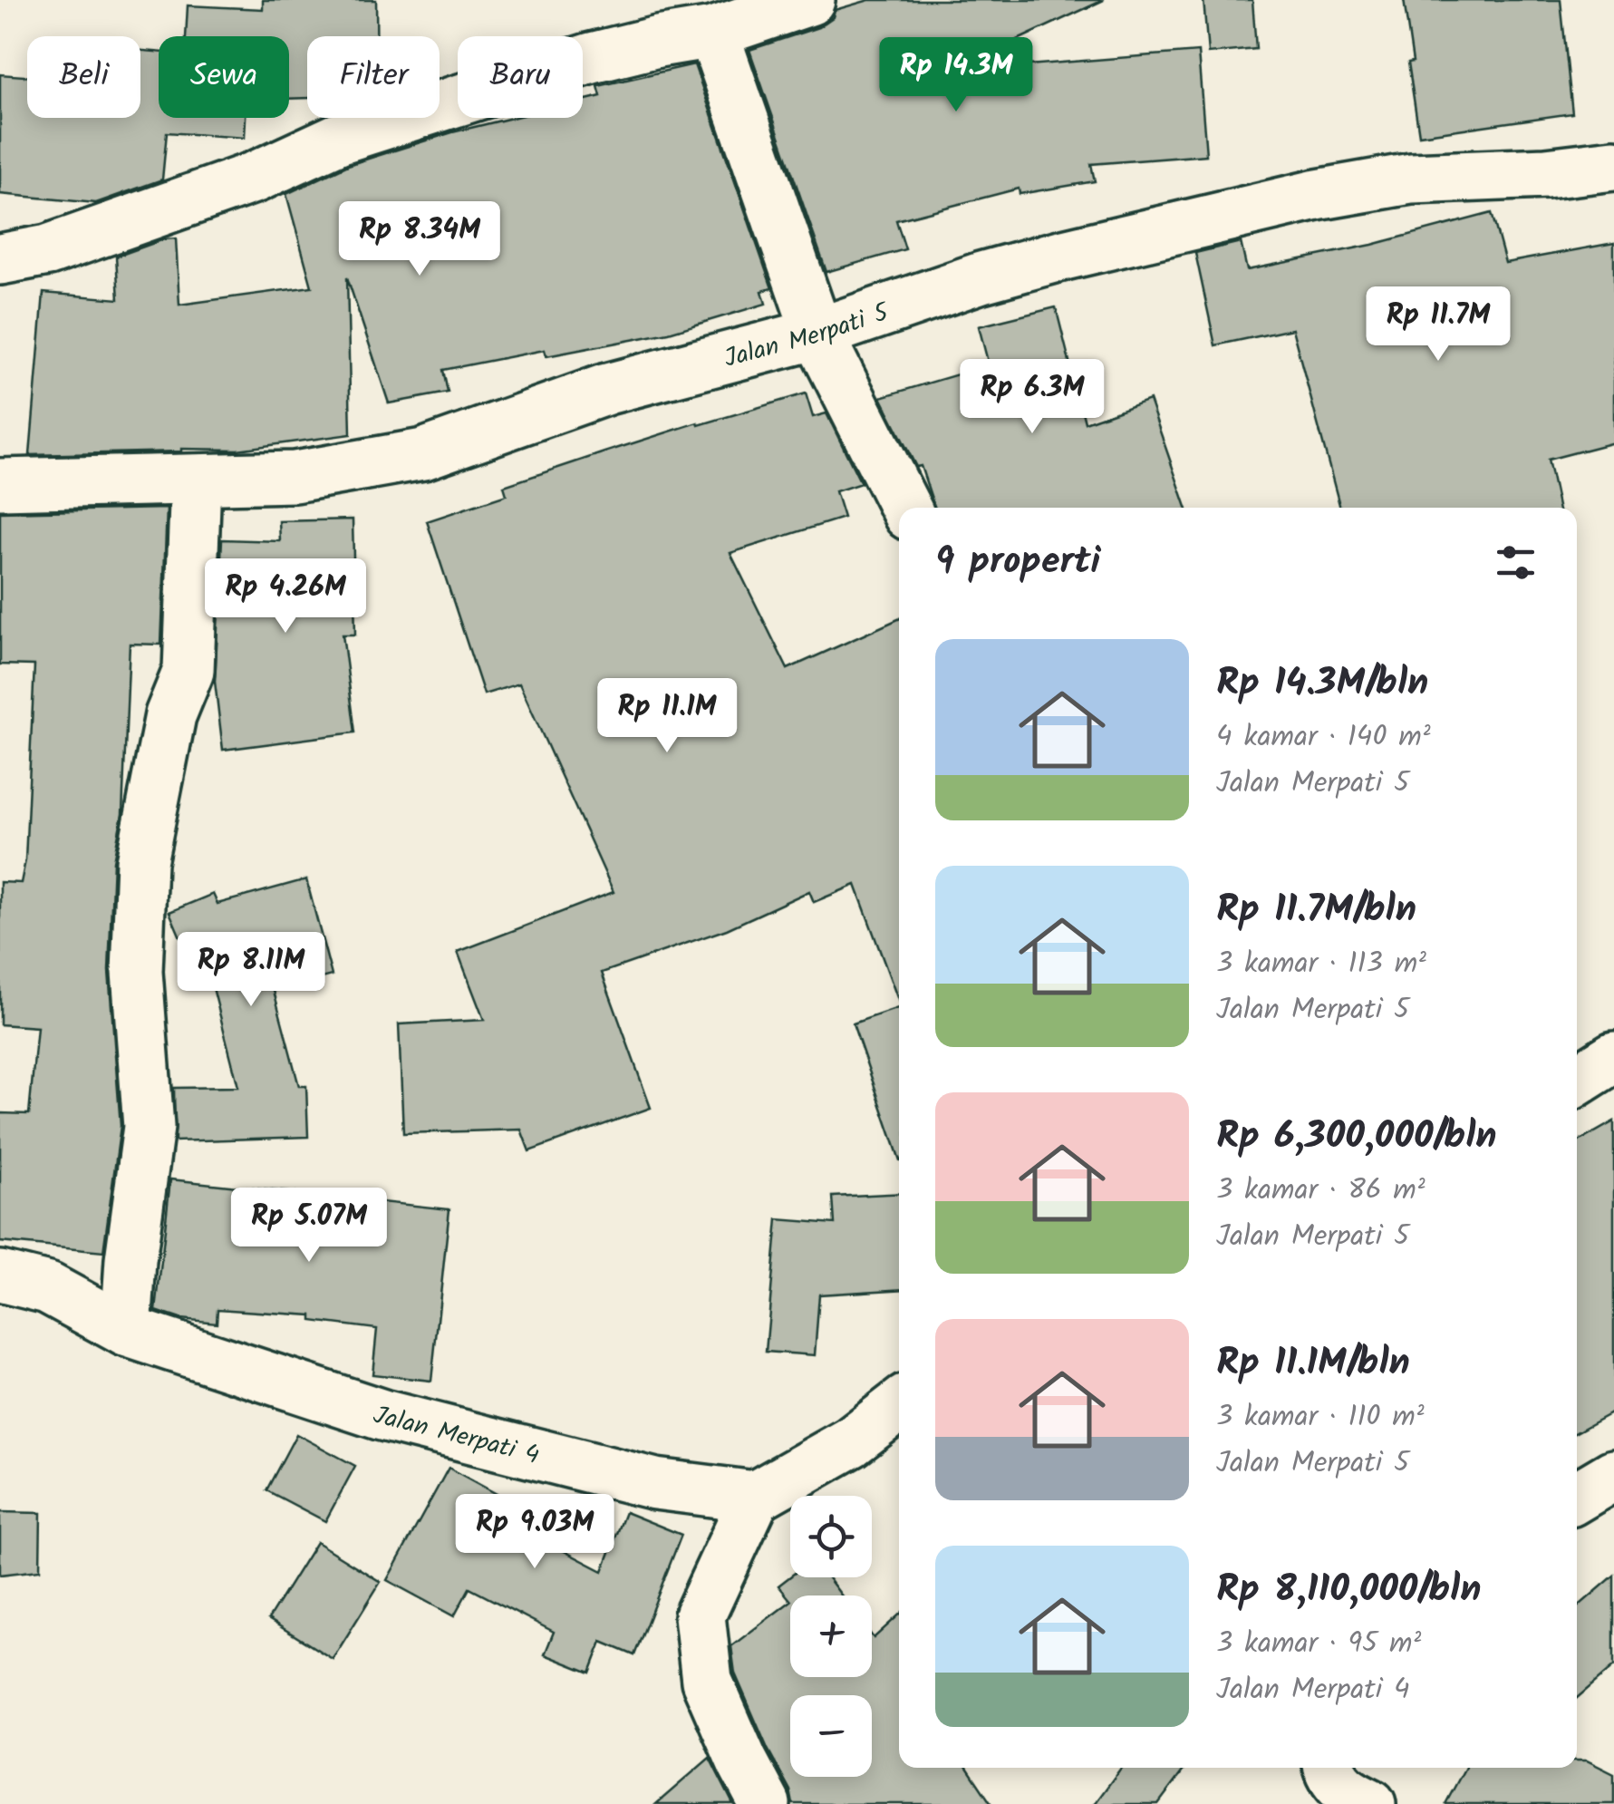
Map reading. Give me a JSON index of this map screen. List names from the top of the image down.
{
  "streets": {
    "street": ["Jalan Merpati 5", "Jalan Merpati 4"]
  },
  "page": {
    "chip": [
      "Beli",
      "Sewa",
      "Filter",
      "Baru"
    ],
    "price": [
      "Rp 14.3M",
      "Rp 8.34M",
      "Rp 11.7M",
      "Rp 6.3M",
      "Rp 4.26M",
      "Rp 11.1M",
      "Rp 8.11M",
      "Rp 5.07M",
      "Rp 9.03M"
    ],
    "heading": "9 properti",
    "list": [
      {
        "name": "Rp 14.3M/bln",
        "note": "4 kamar · 140 m² · Jalan Merpati 5"
      },
      {
        "name": "Rp 11.7M/bln",
        "note": "3 kamar · 113 m² · Jalan Merpati 5"
      },
      {
        "name": "Rp 6,300,000/bln",
        "note": "3 kamar · 86 m² · Jalan Merpati 5"
      },
      {
        "name": "Rp 11.1M/bln",
        "note": "3 kamar · 110 m² · Jalan Merpati 5"
      },
      {
        "name": "Rp 8,110,000/bln",
        "note": "3 kamar · 95 m² · Jalan Merpati 4"
      }
    ],
    "map_buttons": ["+", "−"]
  }
}
